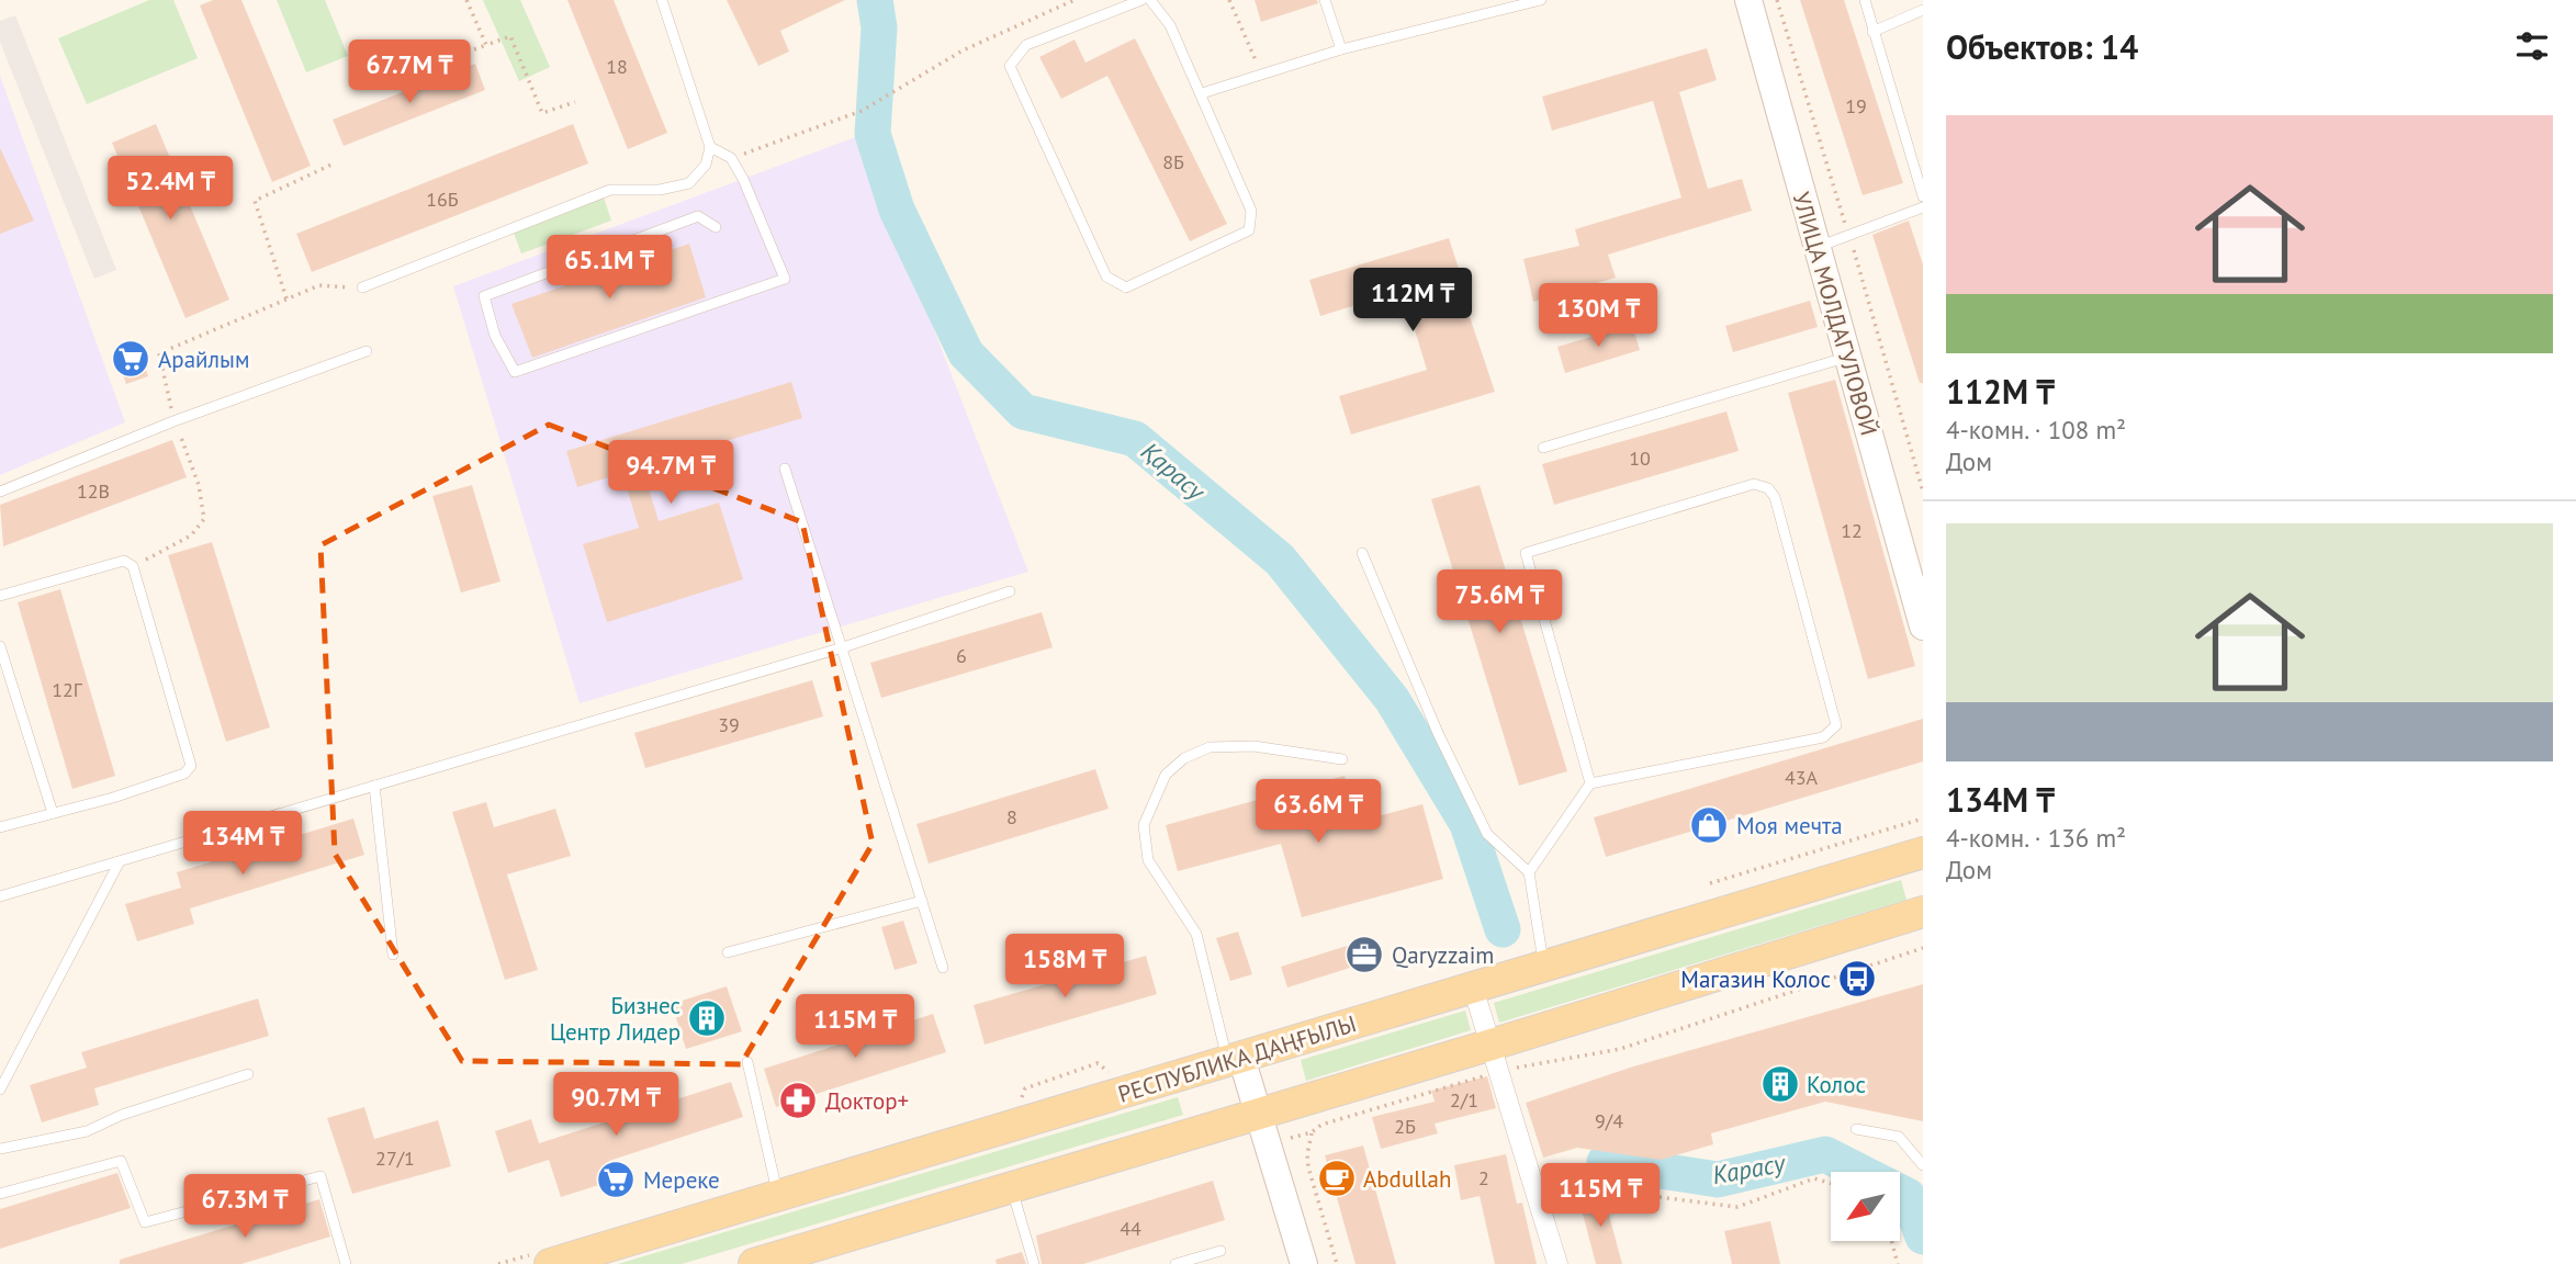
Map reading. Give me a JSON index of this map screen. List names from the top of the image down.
{
  "streets": {
    "main road": ["РЕСПУБЛИКА ДАҢҒЫЛЫ"],
    "street": ["УЛИЦА МОЛДАГУЛОВОЙ"]
  },
  "water": ["Қарасу", "Карасу"],
  "places": {
    "supermarket": ["Арайлым", "Мереке"],
    "shop": ["Моя мечта"],
    "office": ["Qaryzzaim"],
    "bus stop": ["Магазин Колос"],
    "building": ["Бизнес Центр Лидер", "Колос"],
    "pharmacy": ["Доктор+"],
    "cafe": ["Аbdullah"]
  },
  "house_numbers": [
    "18",
    "19",
    "8Б",
    "16Б",
    "10",
    "12В",
    "12",
    "6",
    "12Г",
    "39",
    "43А",
    "8",
    "2/1",
    "9/4",
    "2Б",
    "27/1",
    "2",
    "44"
  ],
  "north": "bottom left",
  "page": {
    "heading": "Объектов: 14",
    "price": [
      "67.7M ₸",
      "52.4M ₸",
      "65.1M ₸",
      "112M ₸",
      "130M ₸",
      "94.7M ₸",
      "75.6M ₸",
      "63.6M ₸",
      "134M ₸",
      "158M ₸",
      "115M ₸",
      "90.7M ₸",
      "115M ₸",
      "67.3M ₸"
    ],
    "list": [
      {
        "name": "112M ₸",
        "note": "4-комн. · 108 m² · Дом"
      },
      {
        "name": "134M ₸",
        "note": "4-комн. · 136 m² · Дом"
      }
    ]
  }
}
